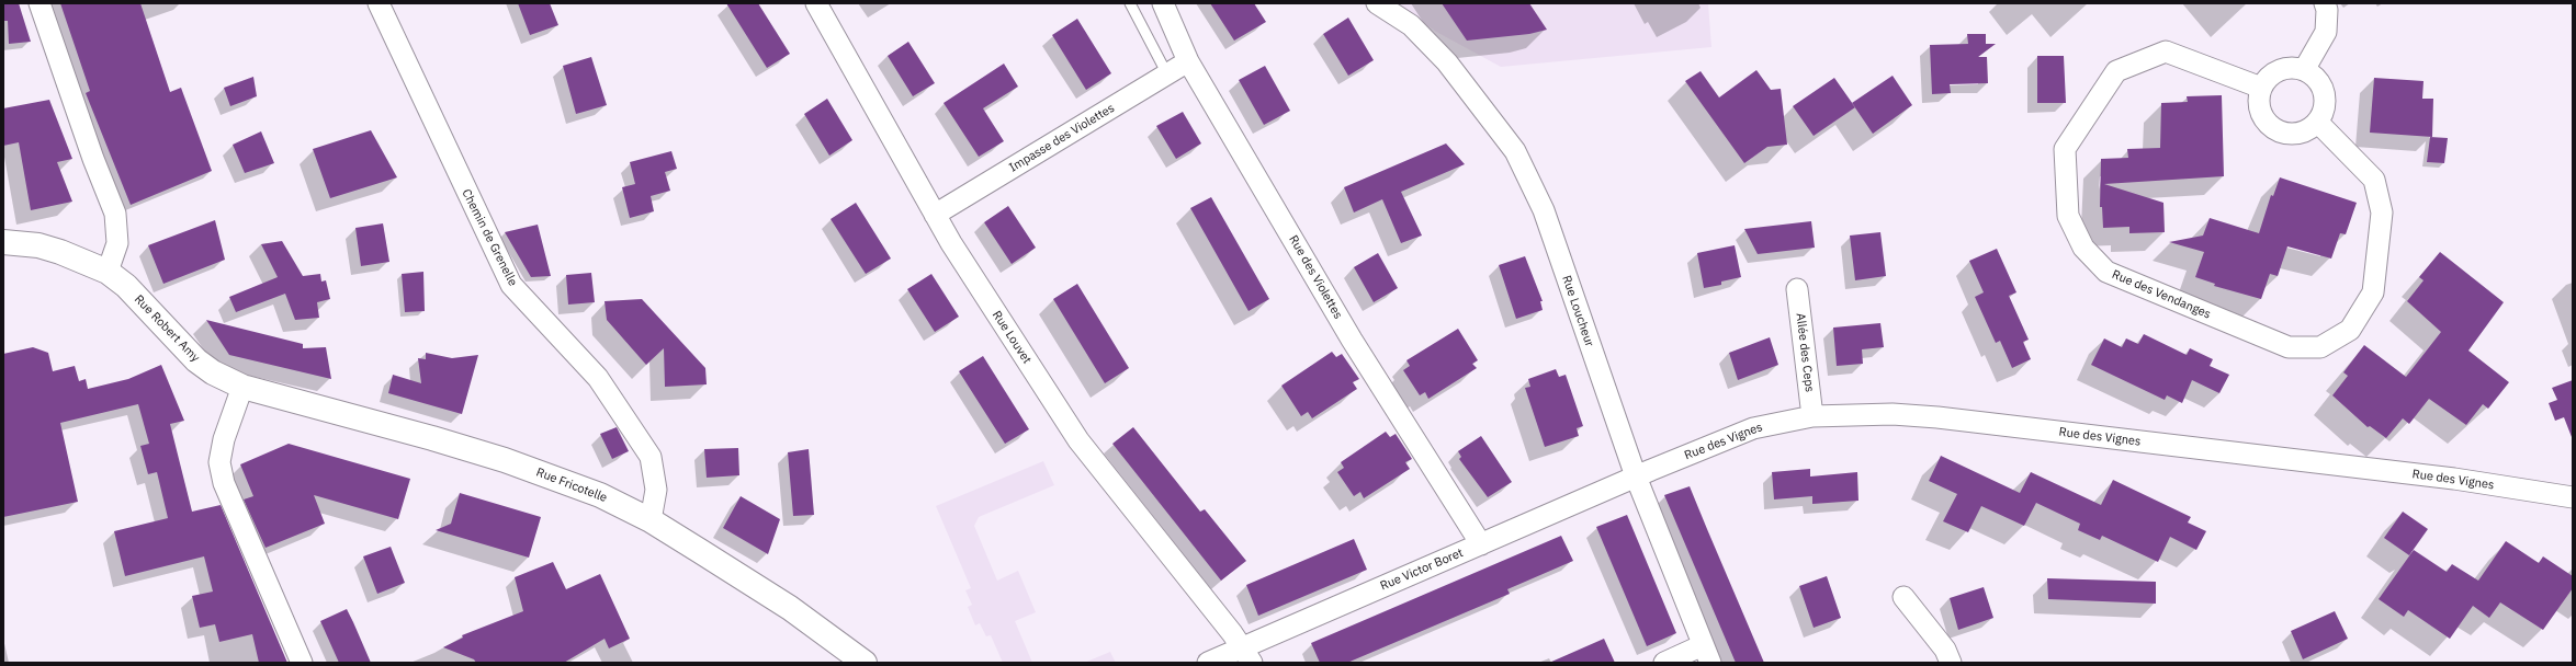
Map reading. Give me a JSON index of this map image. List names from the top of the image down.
{
  "streets": {
    "street": [
      "Impasse des Violettes",
      "Chemin de Grenelle",
      "Rue des Violettes",
      "Rue des Vendanges",
      "Rue Loucheur",
      "Rue Robert Amy",
      "Rue Louvet",
      "Allée des Ceps",
      "Rue des Vignes",
      "Rue Fricotelle",
      "Rue Victor Boret"
    ]
  },
  "crossings": [
    ["Impasse des Violettes", "Rue des Violettes"],
    ["Impasse des Violettes", "Rue Louvet"],
    ["Chemin de Grenelle", "Rue Fricotelle"],
    ["Rue des Violettes", "Rue Victor Boret"],
    ["Rue Loucheur", "Rue des Vignes"],
    ["Rue Loucheur", "Rue Victor Boret"],
    ["Rue Robert Amy", "Rue Fricotelle"],
    ["Rue Louvet", "Rue Victor Boret"],
    ["Allée des Ceps", "Rue des Vignes"],
    ["Rue des Vignes", "Rue Victor Boret"]
  ]
}
